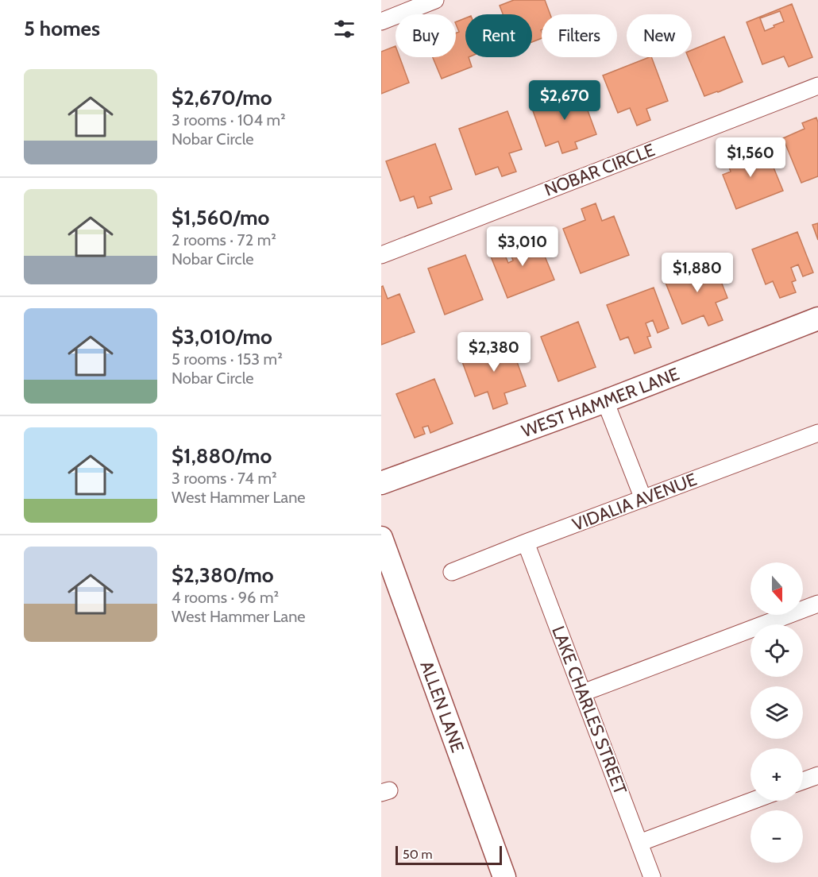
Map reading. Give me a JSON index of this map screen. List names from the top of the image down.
{
  "streets": {
    "street": [
      "NOBAR CIRCLE",
      "WEST HAMMER LANE",
      "VIDALIA AVENUE",
      "ALLEN LANE",
      "LAKE CHARLES STREET"
    ]
  },
  "crossings": [
    ["VIDALIA AVENUE", "LAKE CHARLES STREET"]
  ],
  "scale_bar": "50 m",
  "north": "bottom",
  "page": {
    "heading": "5 homes",
    "chip": [
      "Buy",
      "Rent",
      "Filters",
      "New"
    ],
    "list": [
      {
        "name": "$2,670/mo",
        "note": "3 rooms · 104 m² · Nobar Circle"
      },
      {
        "name": "$1,560/mo",
        "note": "2 rooms · 72 m² · Nobar Circle"
      },
      {
        "name": "$3,010/mo",
        "note": "5 rooms · 153 m² · Nobar Circle"
      },
      {
        "name": "$1,880/mo",
        "note": "3 rooms · 74 m² · West Hammer Lane"
      },
      {
        "name": "$2,380/mo",
        "note": "4 rooms · 96 m² · West Hammer Lane"
      }
    ],
    "price": [
      "$2,670",
      "$1,560",
      "$3,010",
      "$1,880",
      "$2,380"
    ],
    "map_buttons": ["+", "−"],
    "scale": "50 m"
  }
}
